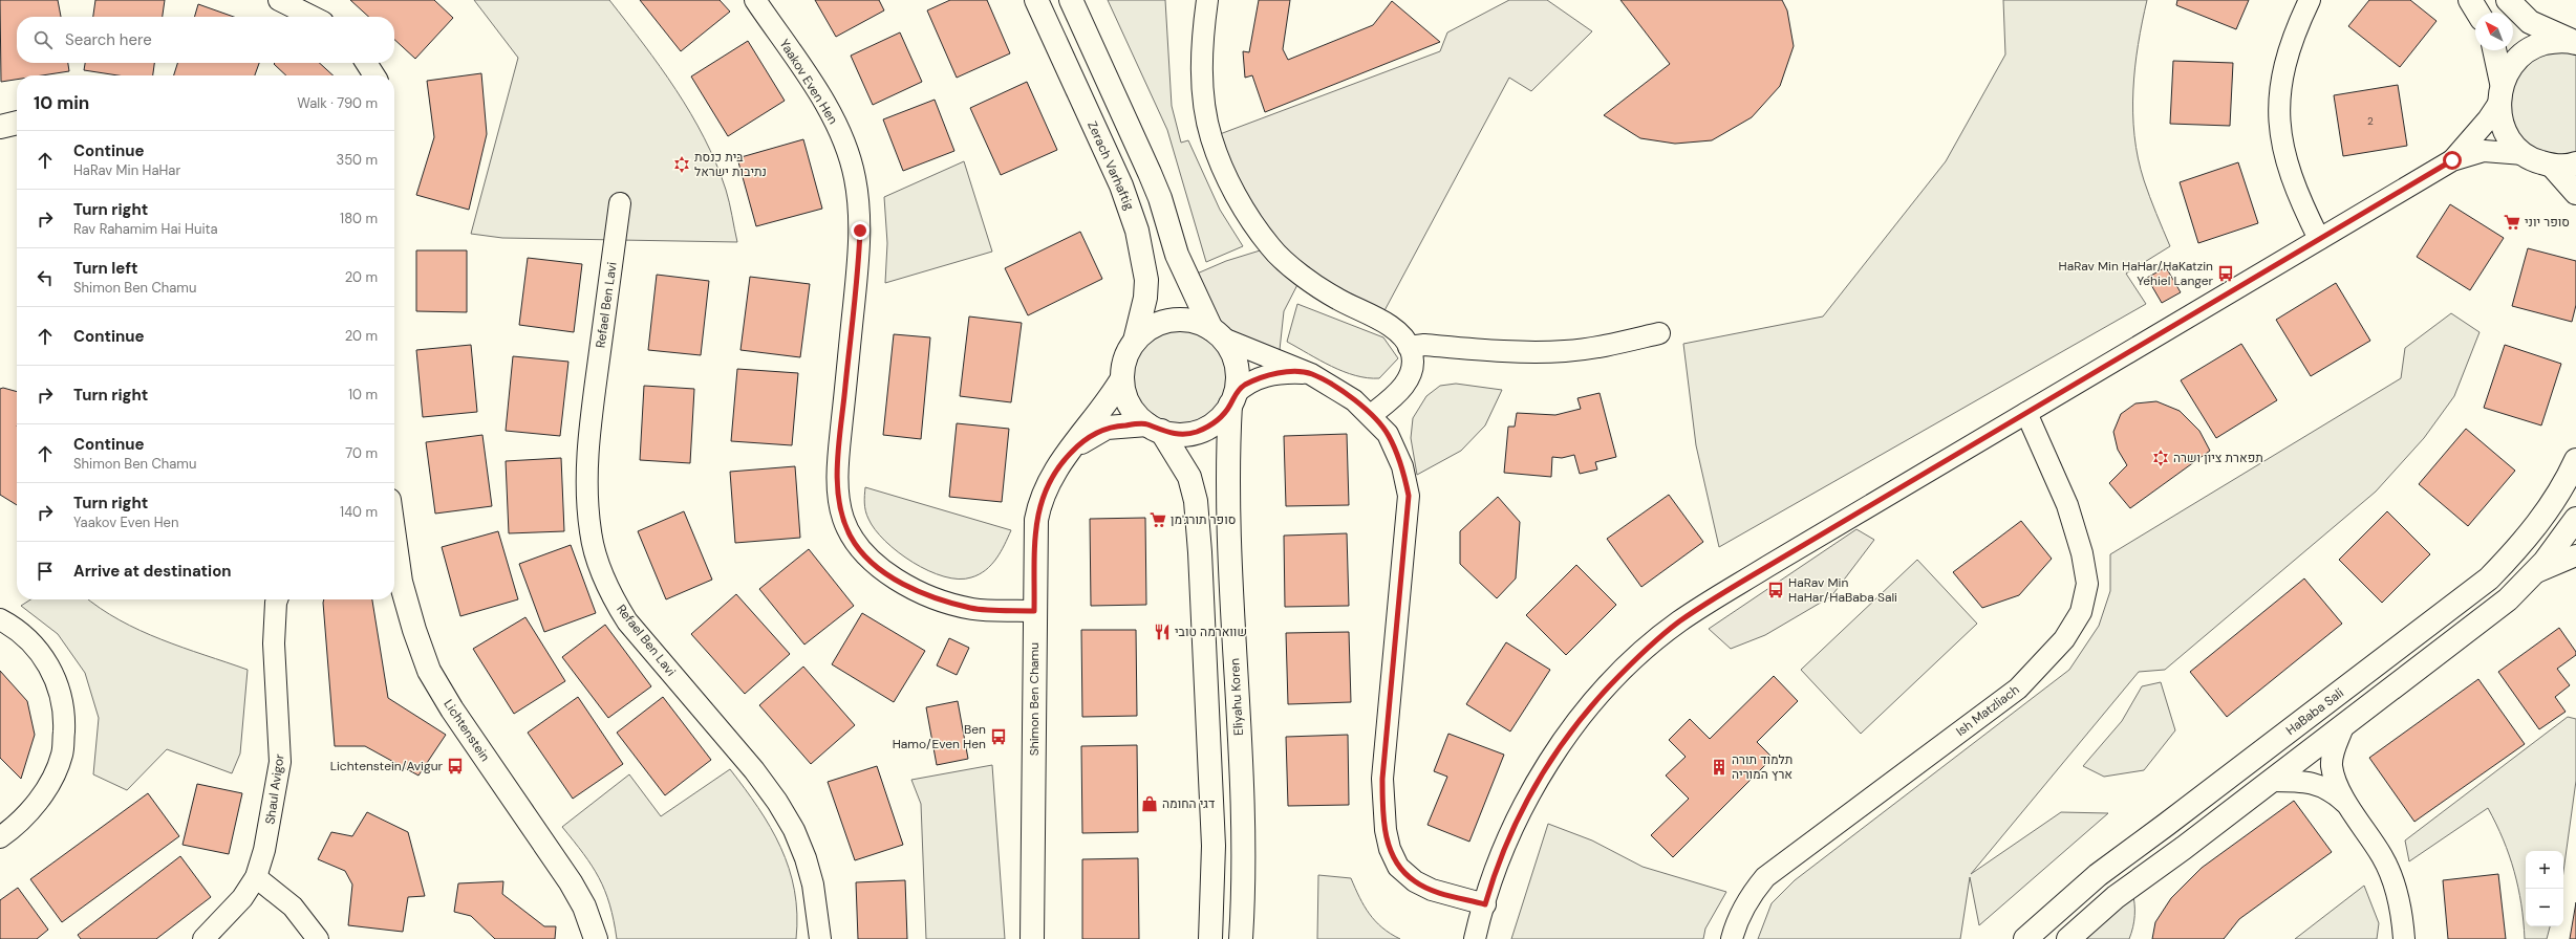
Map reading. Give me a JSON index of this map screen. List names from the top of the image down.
{
  "streets": {
    "street": [
      "Yaakov Even Hen",
      "Zerach Varhaftig",
      "Refael Ben Lavi",
      "Eliyahu Koren",
      "Shimon Ben Chamu",
      "Ish Matzliach",
      "HaBaba Sali",
      "Lichtenstein",
      "Shaul Avigor"
    ]
  },
  "crossings": [
    ["Yaakov Even Hen", "Shimon Ben Chamu"],
    ["Zerach Varhaftig", "Eliyahu Koren"],
    ["Zerach Varhaftig", "Shimon Ben Chamu"],
    ["Eliyahu Koren", "Shimon Ben Chamu"]
  ],
  "places": {
    "synagogue": ["בית כנסת נתיבות ישראל", "תפארת ציון ושרה"],
    "supermarket": ["סופר יוני", "סופר תורג'מן"],
    "bus stop": [
      "HaRav Min HaHar/HaKatzin Yehiel Langer",
      "HaRav Min HaHar/HaBaba Sali",
      "Ben Hamo/Even Hen",
      "Lichtenstein/Avigur"
    ],
    "restaurant": ["שווארמה טובי"],
    "building": ["תלמוד תורה ארץ המוריה"],
    "shop": ["דגי החומה"]
  },
  "house_numbers": ["2"],
  "north": "top left",
  "page": {
    "search": "Search here",
    "heading": ["10 min", "Walk · 790 m"],
    "list": [
      ["Continue", "HaRav Min HaHar", "350 m"],
      ["Turn right", "Rav Rahamim Hai Huita", "180 m"],
      ["Turn left", "Shimon Ben Chamu", "20 m"],
      ["Continue", "20 m"],
      ["Turn right", "10 m"],
      ["Continue", "Shimon Ben Chamu", "70 m"],
      ["Turn right", "Yaakov Even Hen", "140 m"],
      "Arrive at destination"
    ],
    "map_buttons": ["+", "−"]
  }
}
